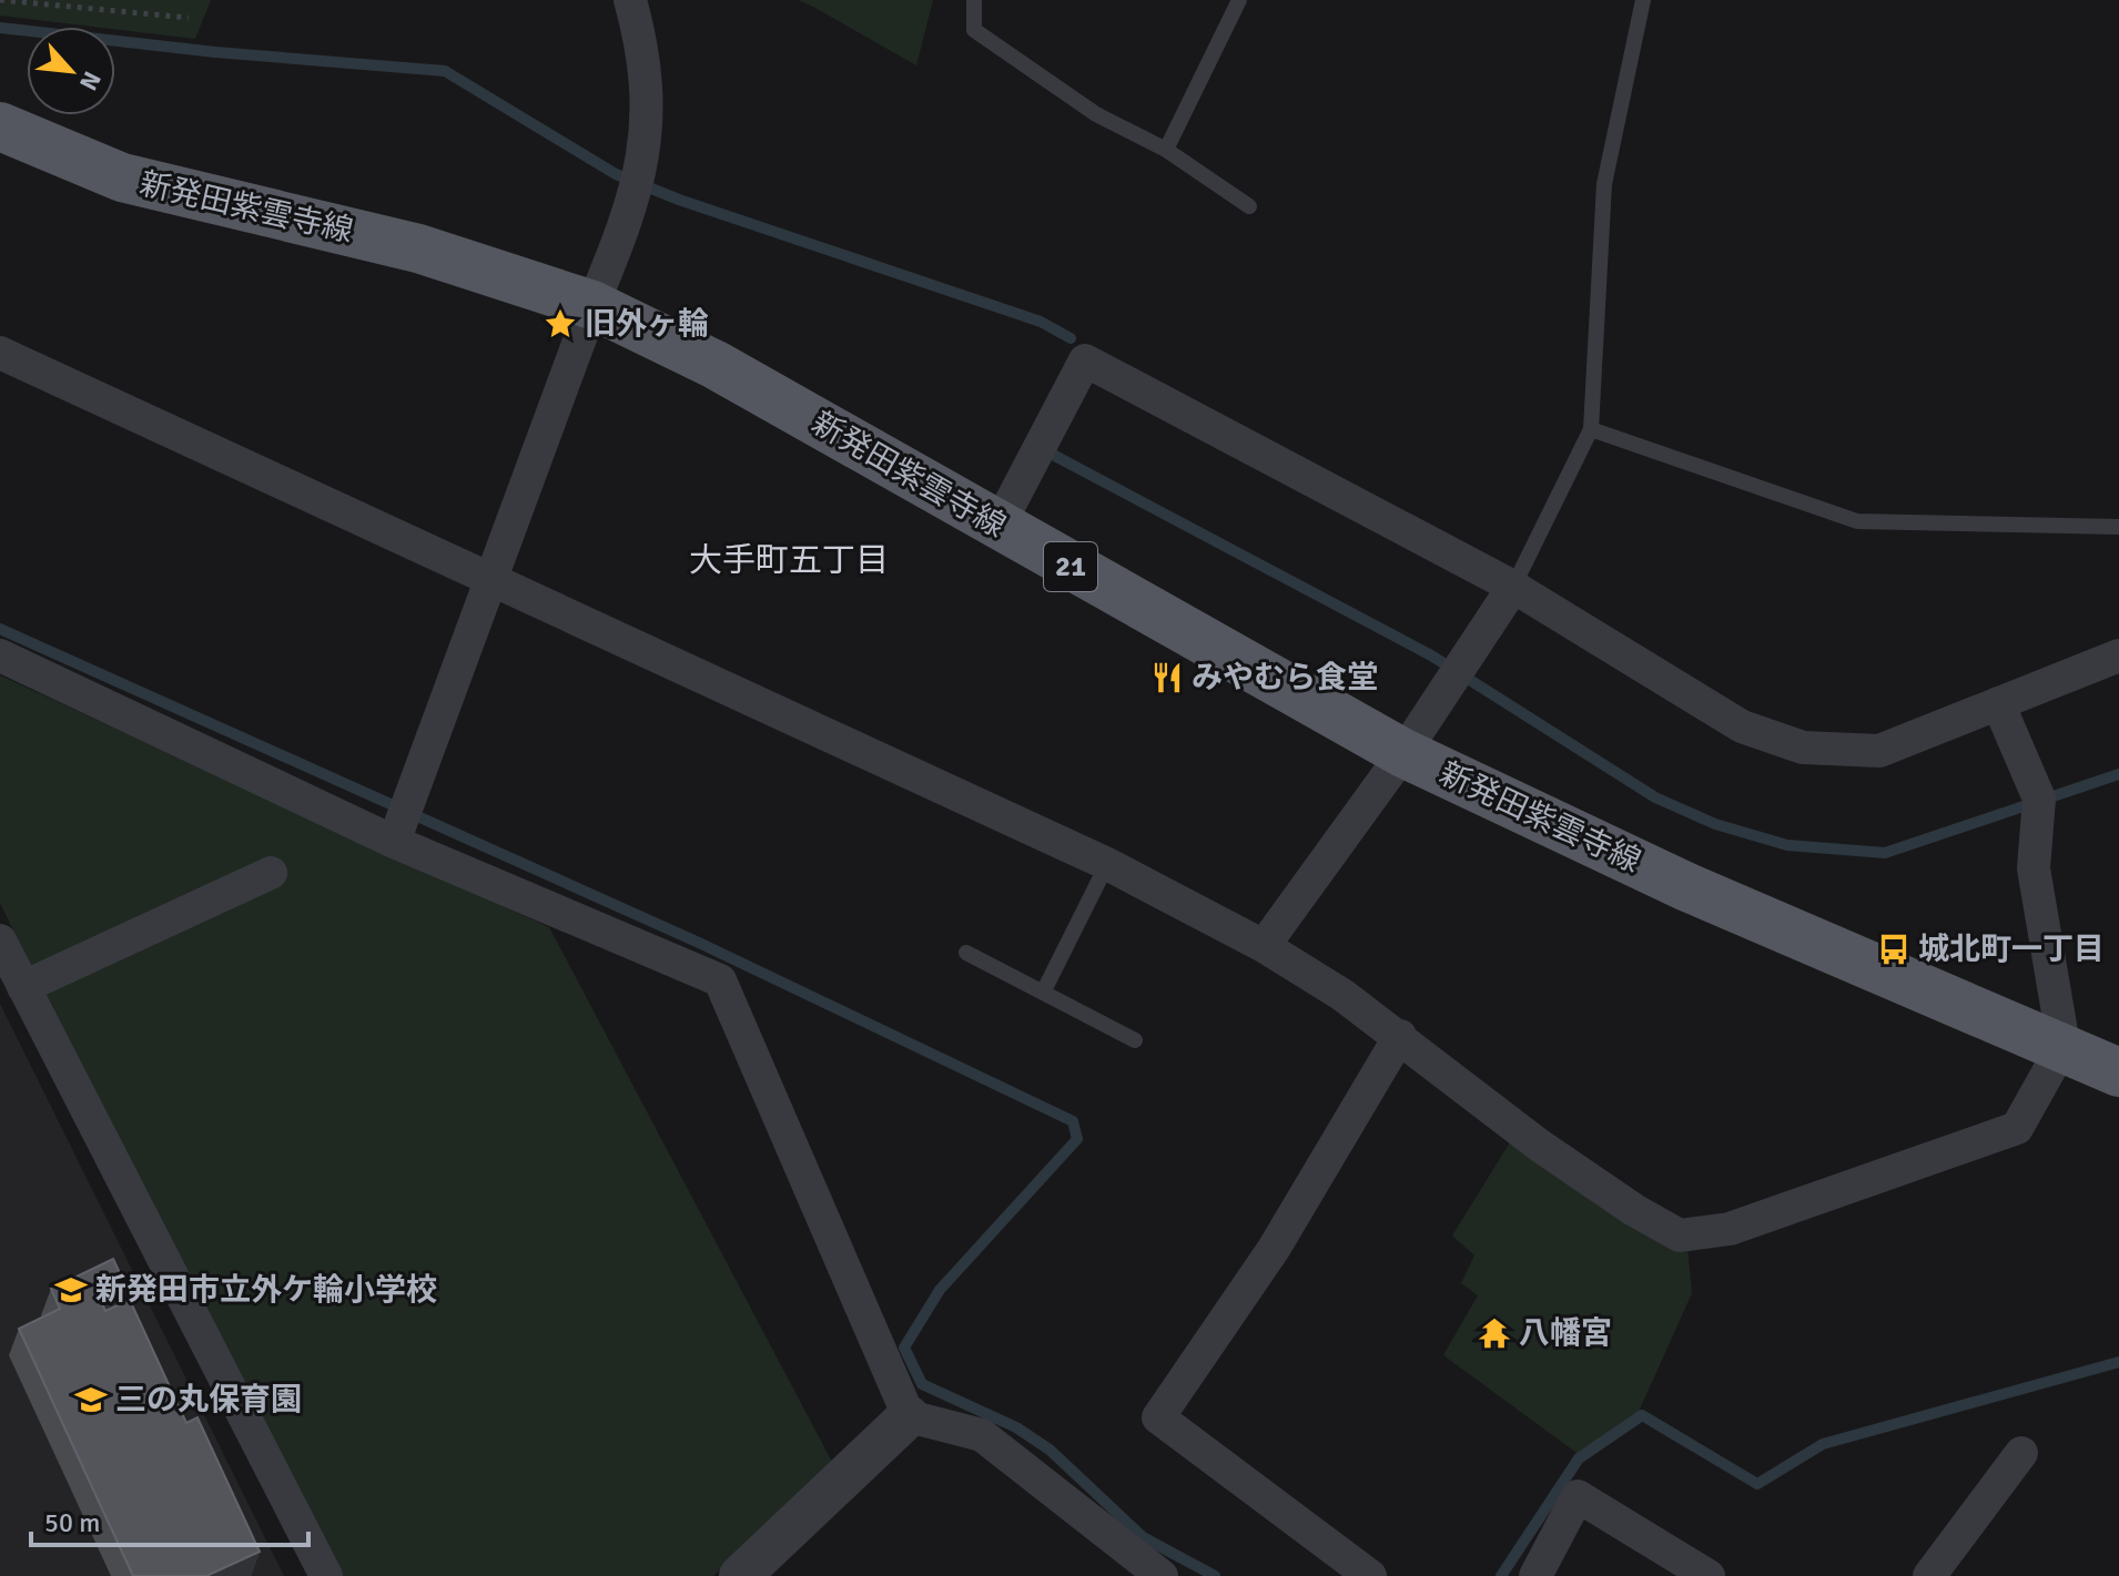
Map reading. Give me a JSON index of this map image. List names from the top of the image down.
{
  "streets": {
    "main road": ["新発田紫雲寺線", "21"]
  },
  "districts": ["大手町五丁目"],
  "places": {
    "place": ["旧外ヶ輪"],
    "restaurant": ["みやむら食堂"],
    "bus stop": ["城北町一丁目"],
    "school or university": ["新発田市立外ケ輪小学校", "三の丸保育園"],
    "temple": ["八幡宮"]
  },
  "scale_bar": "50 m",
  "north": "bottom right"
}
